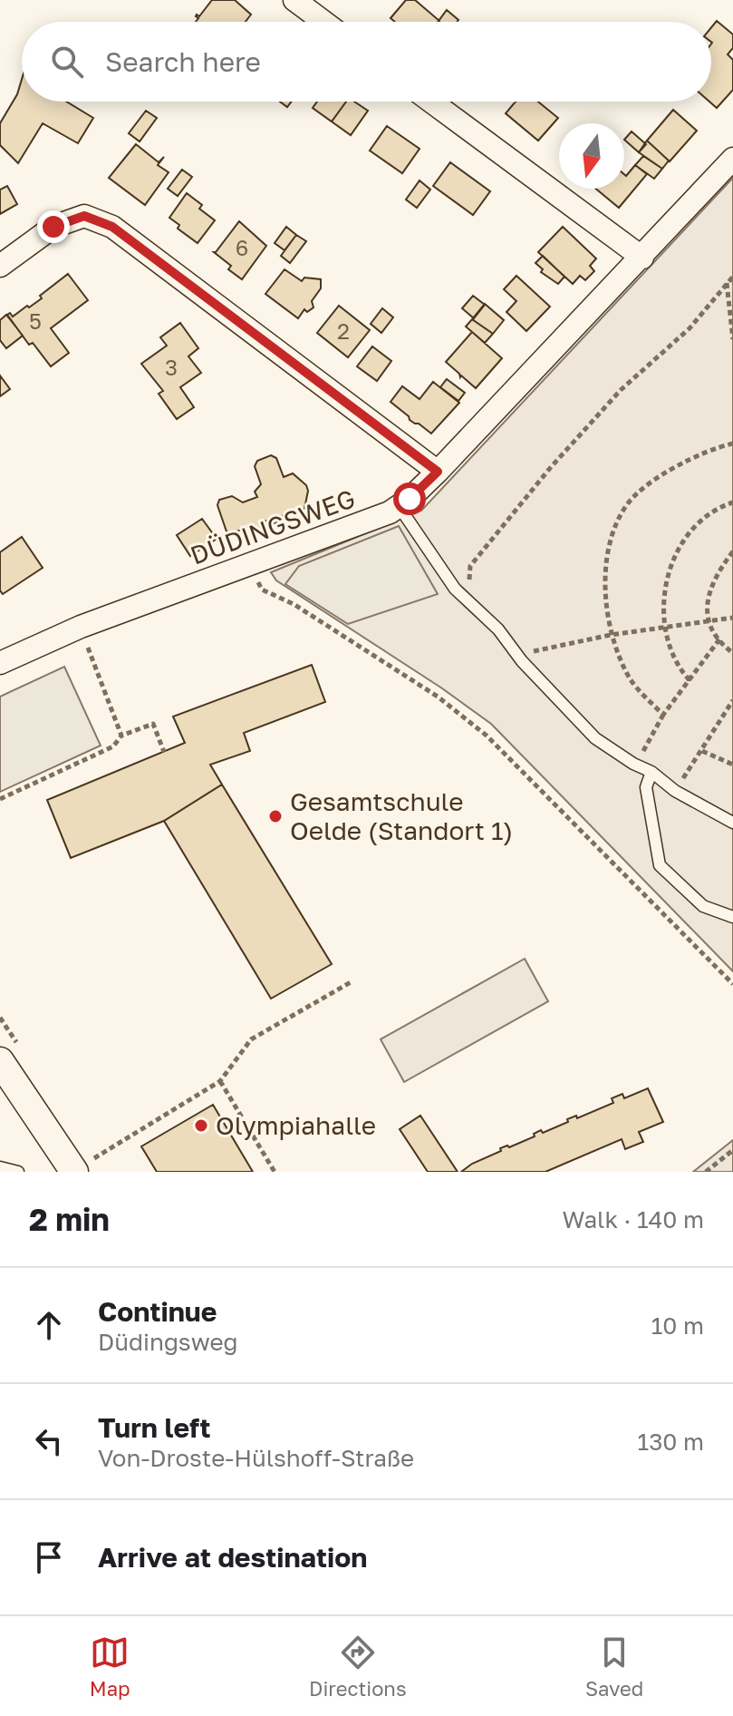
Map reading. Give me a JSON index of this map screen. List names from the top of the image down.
{
  "streets": {
    "street": ["DÜDINGSWEG"]
  },
  "places": ["Gesamtschule Oelde (Standort 1)", "Olympiahalle"],
  "house_numbers": [
    "6",
    "5",
    "2",
    "3"
  ],
  "north": "bottom",
  "page": {
    "search": "Search here",
    "heading": ["2 min", "Walk · 140 m"],
    "list": [
      ["Continue", "Düdingsweg", "10 m"],
      ["Turn left", "Von-Droste-Hülshoff-Straße", "130 m"],
      "Arrive at destination"
    ],
    "nav": ["Map", "Directions", "Saved"]
  }
}
